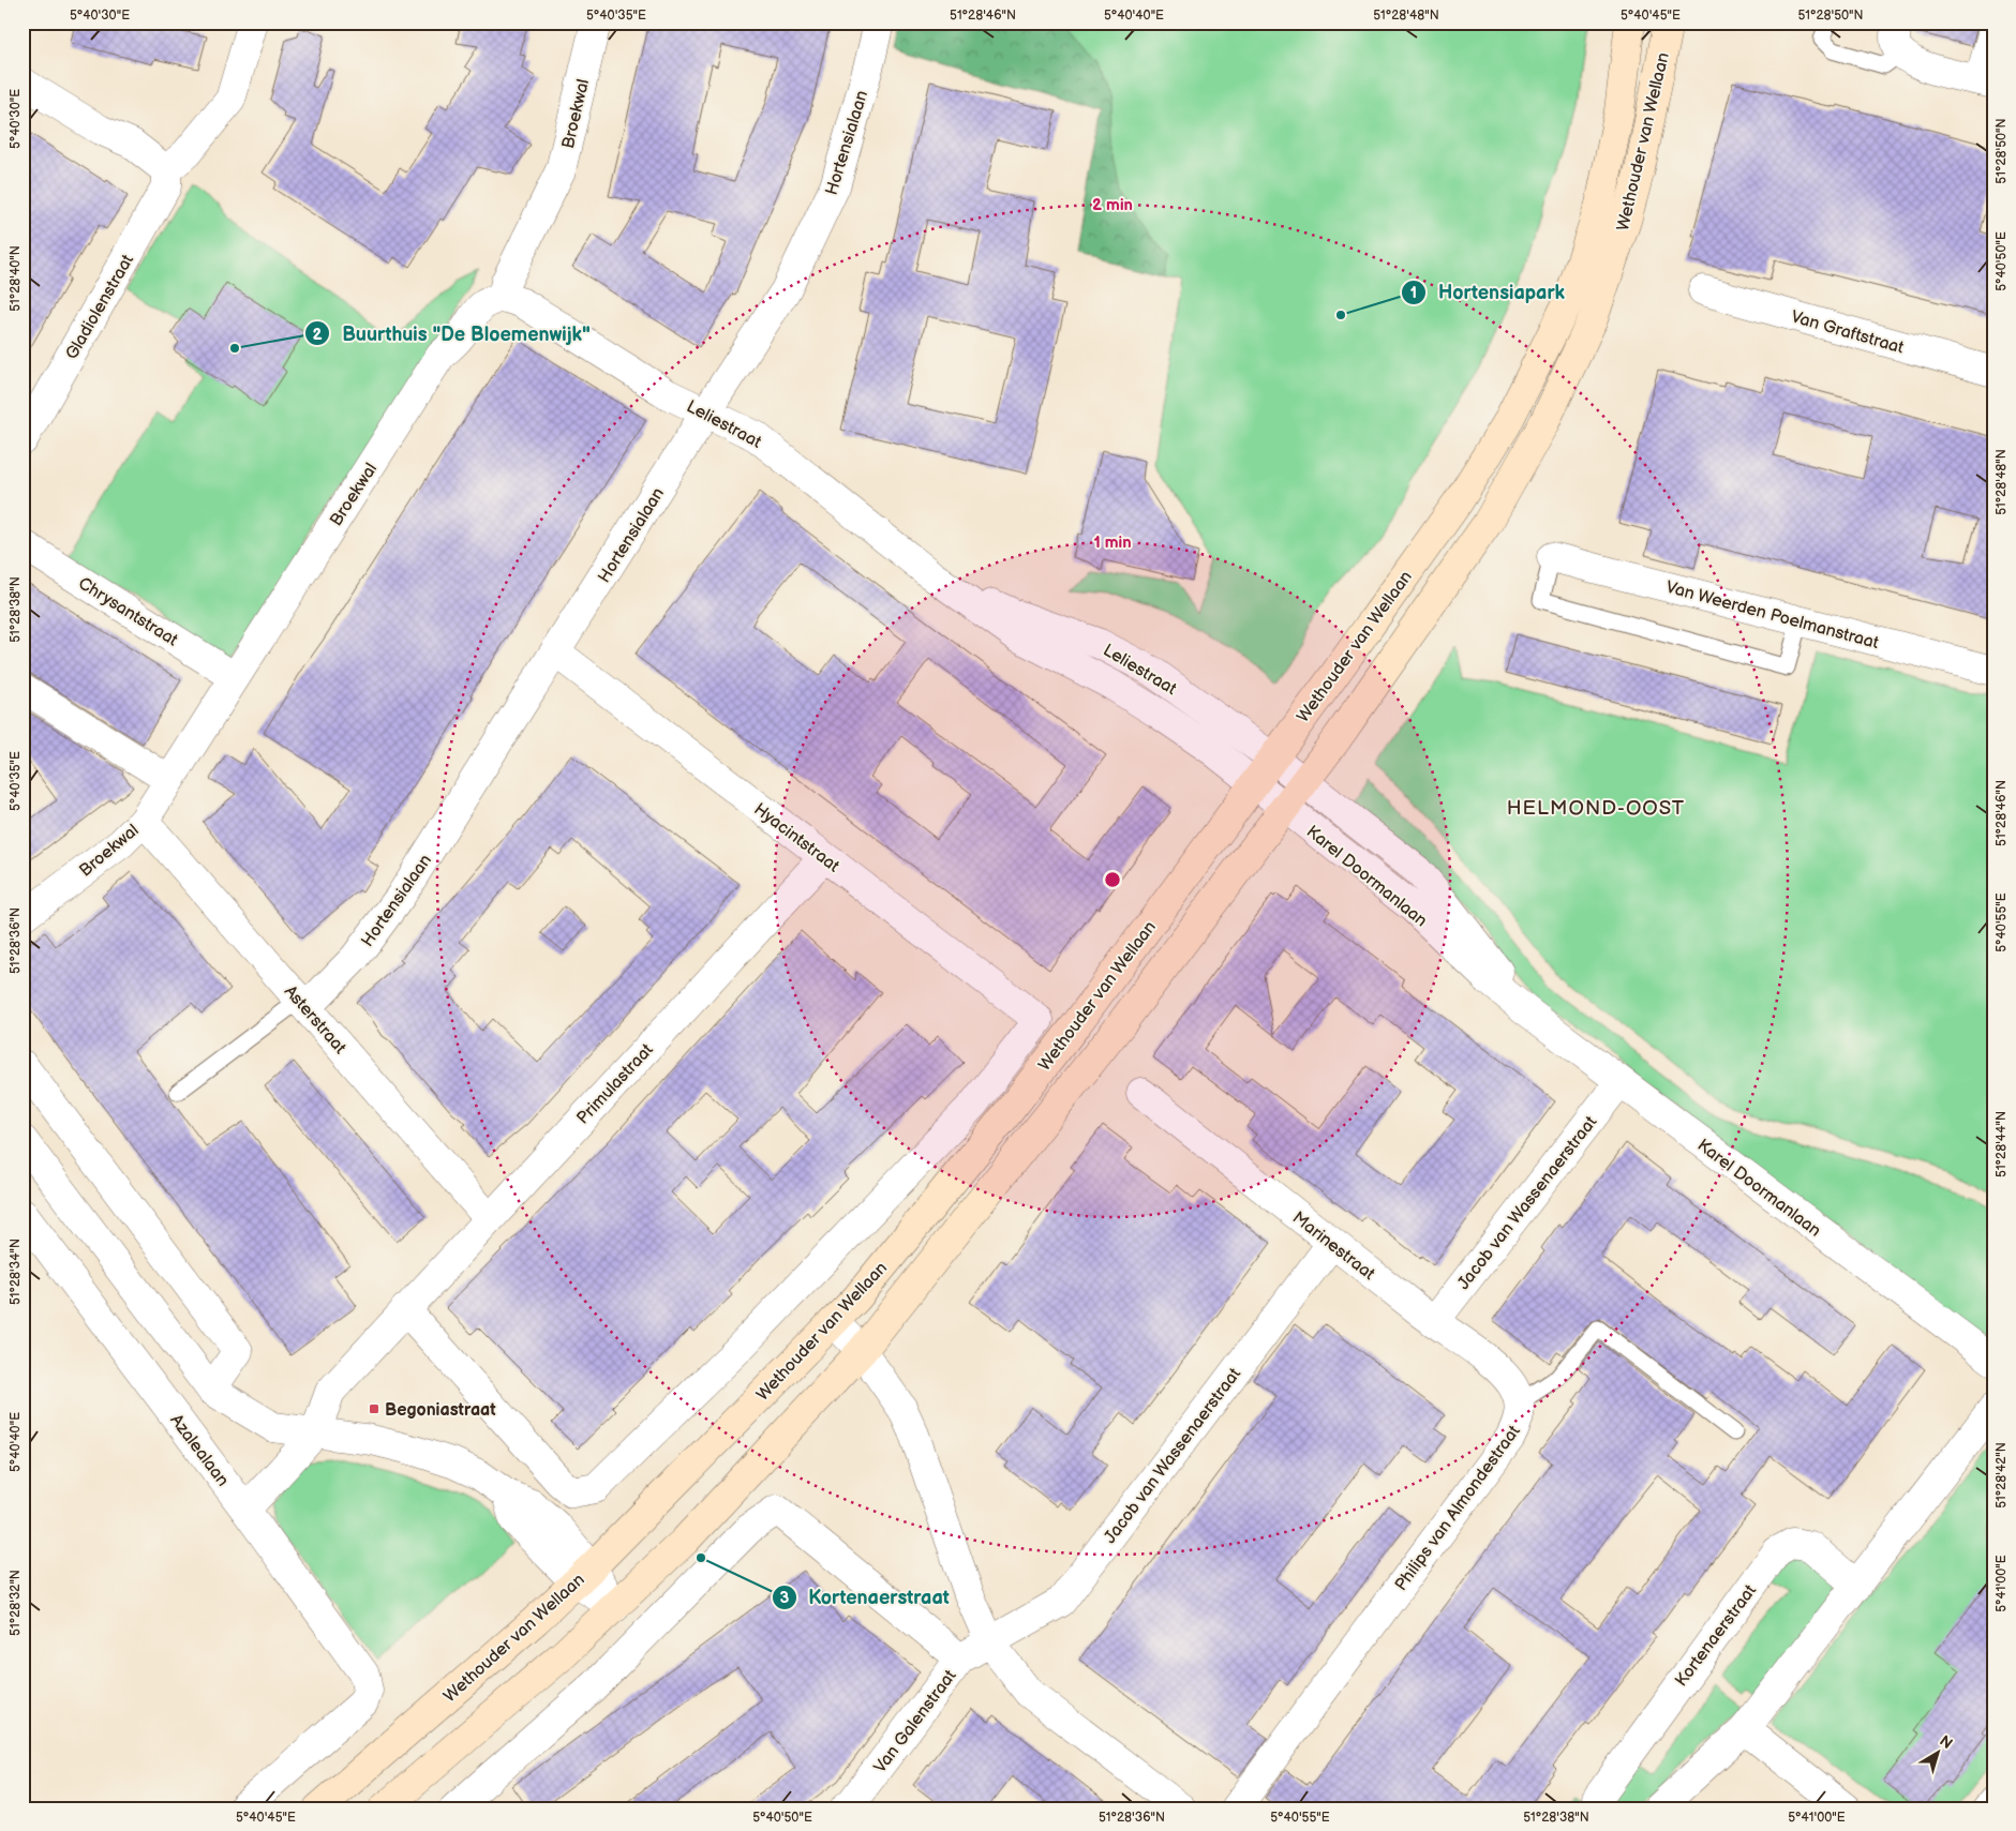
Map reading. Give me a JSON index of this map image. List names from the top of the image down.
{
  "streets": {
    "main road": ["Wethouder van Wellaan"],
    "street": [
      "Broekwal",
      "Hortensialaan",
      "Gladiolenstraat",
      "Van Graftstraat",
      "Leliestraat",
      "Chrysantstraat",
      "Van Weerden Poelmanstraat",
      "Hyacintstraat",
      "Karel Doormanlaan",
      "Asterstraat",
      "Primulastraat",
      "Jacob van Wassenaerstraat",
      "Marinestraat",
      "Azalealaan",
      "Philips van Almondestraat",
      "Kortenaerstraat",
      "Van Galenstraat"
    ]
  },
  "crossings": [
    ["Broekwal", "Leliestraat"],
    ["Broekwal", "Chrysantstraat"],
    ["Broekwal", "Asterstraat"],
    ["Wethouder van Wellaan", "Leliestraat"],
    ["Wethouder van Wellaan", "Hyacintstraat"],
    ["Wethouder van Wellaan", "Karel Doormanlaan"],
    ["Wethouder van Wellaan", "Primulastraat"],
    ["Hortensialaan", "Leliestraat"],
    ["Hortensialaan", "Hyacintstraat"],
    ["Hortensialaan", "Asterstraat"],
    ["Leliestraat", "Karel Doormanlaan"],
    ["Hyacintstraat", "Primulastraat"],
    ["Karel Doormanlaan", "Jacob van Wassenaerstraat"],
    ["Asterstraat", "Primulastraat"],
    ["Jacob van Wassenaerstraat", "Marinestraat"],
    ["Jacob van Wassenaerstraat", "Van Galenstraat"],
    ["Marinestraat", "Philips van Almondestraat"]
  ],
  "districts": ["HELMOND-OOST"],
  "places": {
    "other": ["Hortensiapark", "Buurthuis \"De Bloemenwijk\"", "Kortenaerstraat"],
    "transit": ["Begoniastraat"]
  },
  "north": "top right",
  "coordinates": [
    "5°40'30\"E",
    "5°40'35\"E",
    "51°28'46\"N",
    "5°40'40\"E",
    "51°28'48\"N",
    "5°40'45\"E",
    "51°28'50\"N",
    "5°40'50\"E",
    "51°28'40\"N",
    "51°28'38\"N",
    "5°40'55\"E",
    "51°28'36\"N",
    "51°28'44\"N",
    "51°28'34\"N",
    "51°28'42\"N",
    "5°41'00\"E",
    "51°28'32\"N"
  ],
  "rings": ["2 min", "1 min"]
}
